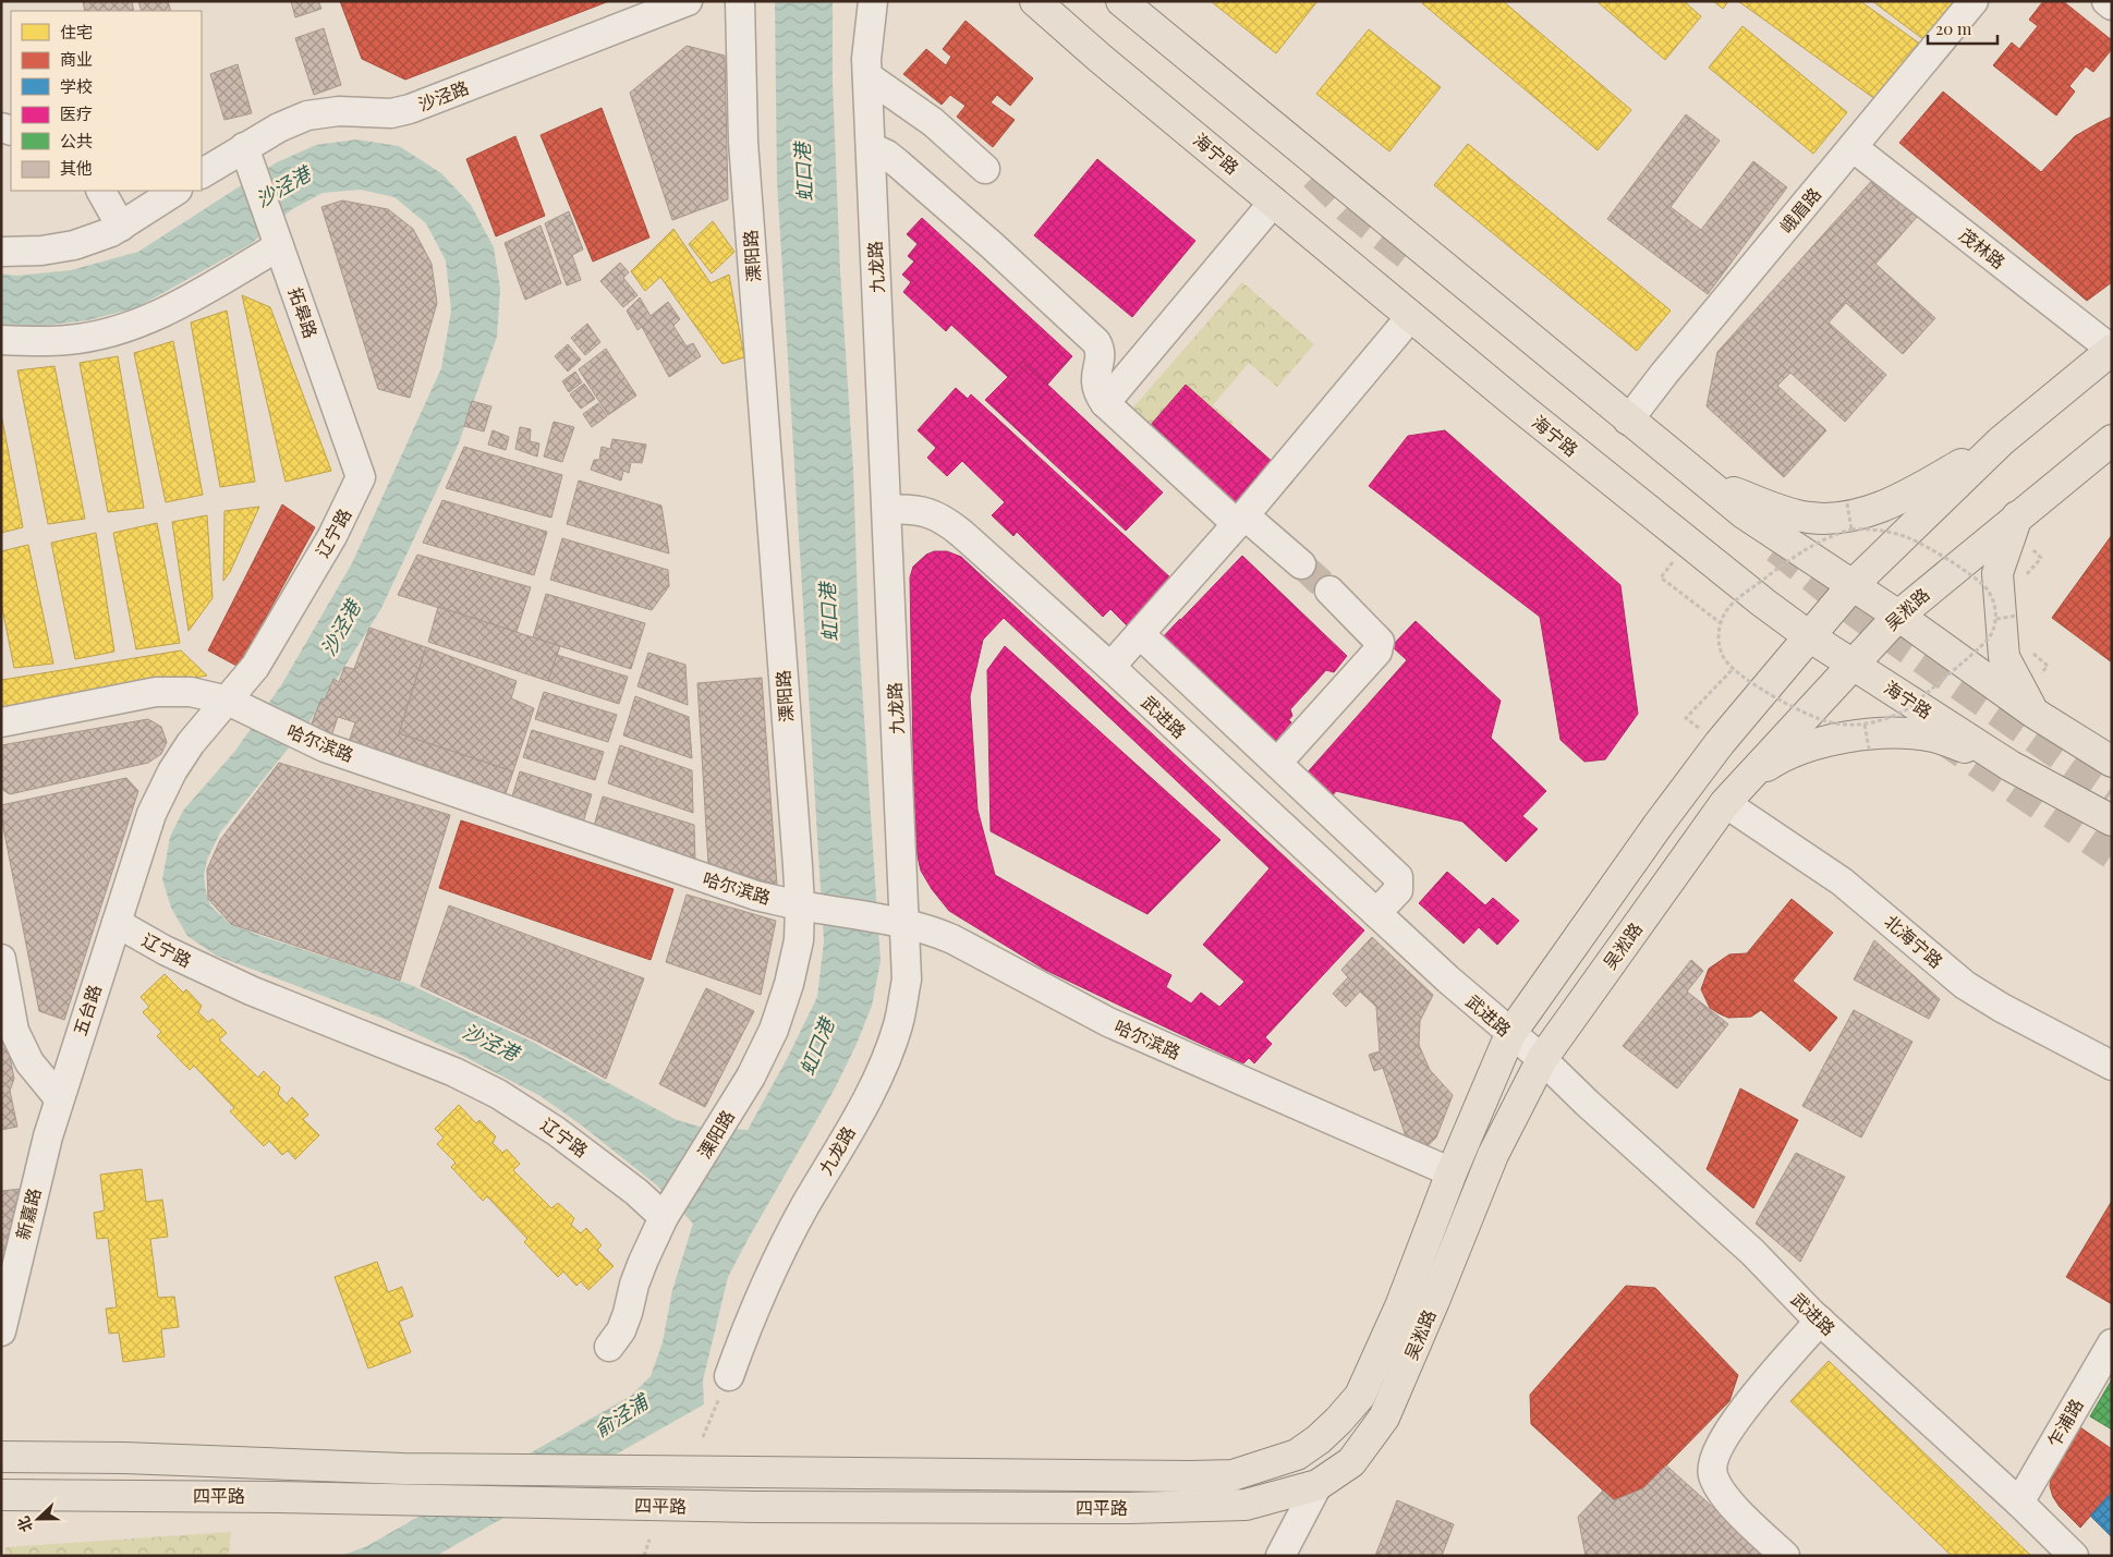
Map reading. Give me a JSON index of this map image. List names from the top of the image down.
{
  "streets": {
    "main road": ["海宁路", "吴淞路", "四平路"],
    "street": [
      "沙泾路",
      "峨眉路",
      "茂林路",
      "溧阳路",
      "九龙路",
      "拓皋路",
      "辽宁路",
      "武进路",
      "哈尔滨路",
      "北海宁路",
      "五台路",
      "新嘉路",
      "乍浦路"
    ]
  },
  "crossings": [
    ["沙泾路", "拓皋路"],
    ["海宁路", "吴淞路"],
    ["峨眉路", "茂林路"],
    ["茂林路", "吴淞路"],
    ["溧阳路", "辽宁路"],
    ["溧阳路", "哈尔滨路"],
    ["九龙路", "武进路"],
    ["九龙路", "哈尔滨路"],
    ["拓皋路", "辽宁路"],
    ["辽宁路", "哈尔滨路"],
    ["辽宁路", "五台路"],
    ["吴淞路", "武进路"],
    ["吴淞路", "哈尔滨路"],
    ["吴淞路", "北海宁路"],
    ["吴淞路", "四平路"],
    ["武进路", "乍浦路"],
    ["五台路", "新嘉路"]
  ],
  "water": ["虹口港", "沙泾港", "俞泾浦"],
  "legend": [
    "住宅",
    "商业",
    "学校",
    "医疗",
    "公共",
    "其他"
  ],
  "scale_bar": "20 m",
  "north": "left"
}
